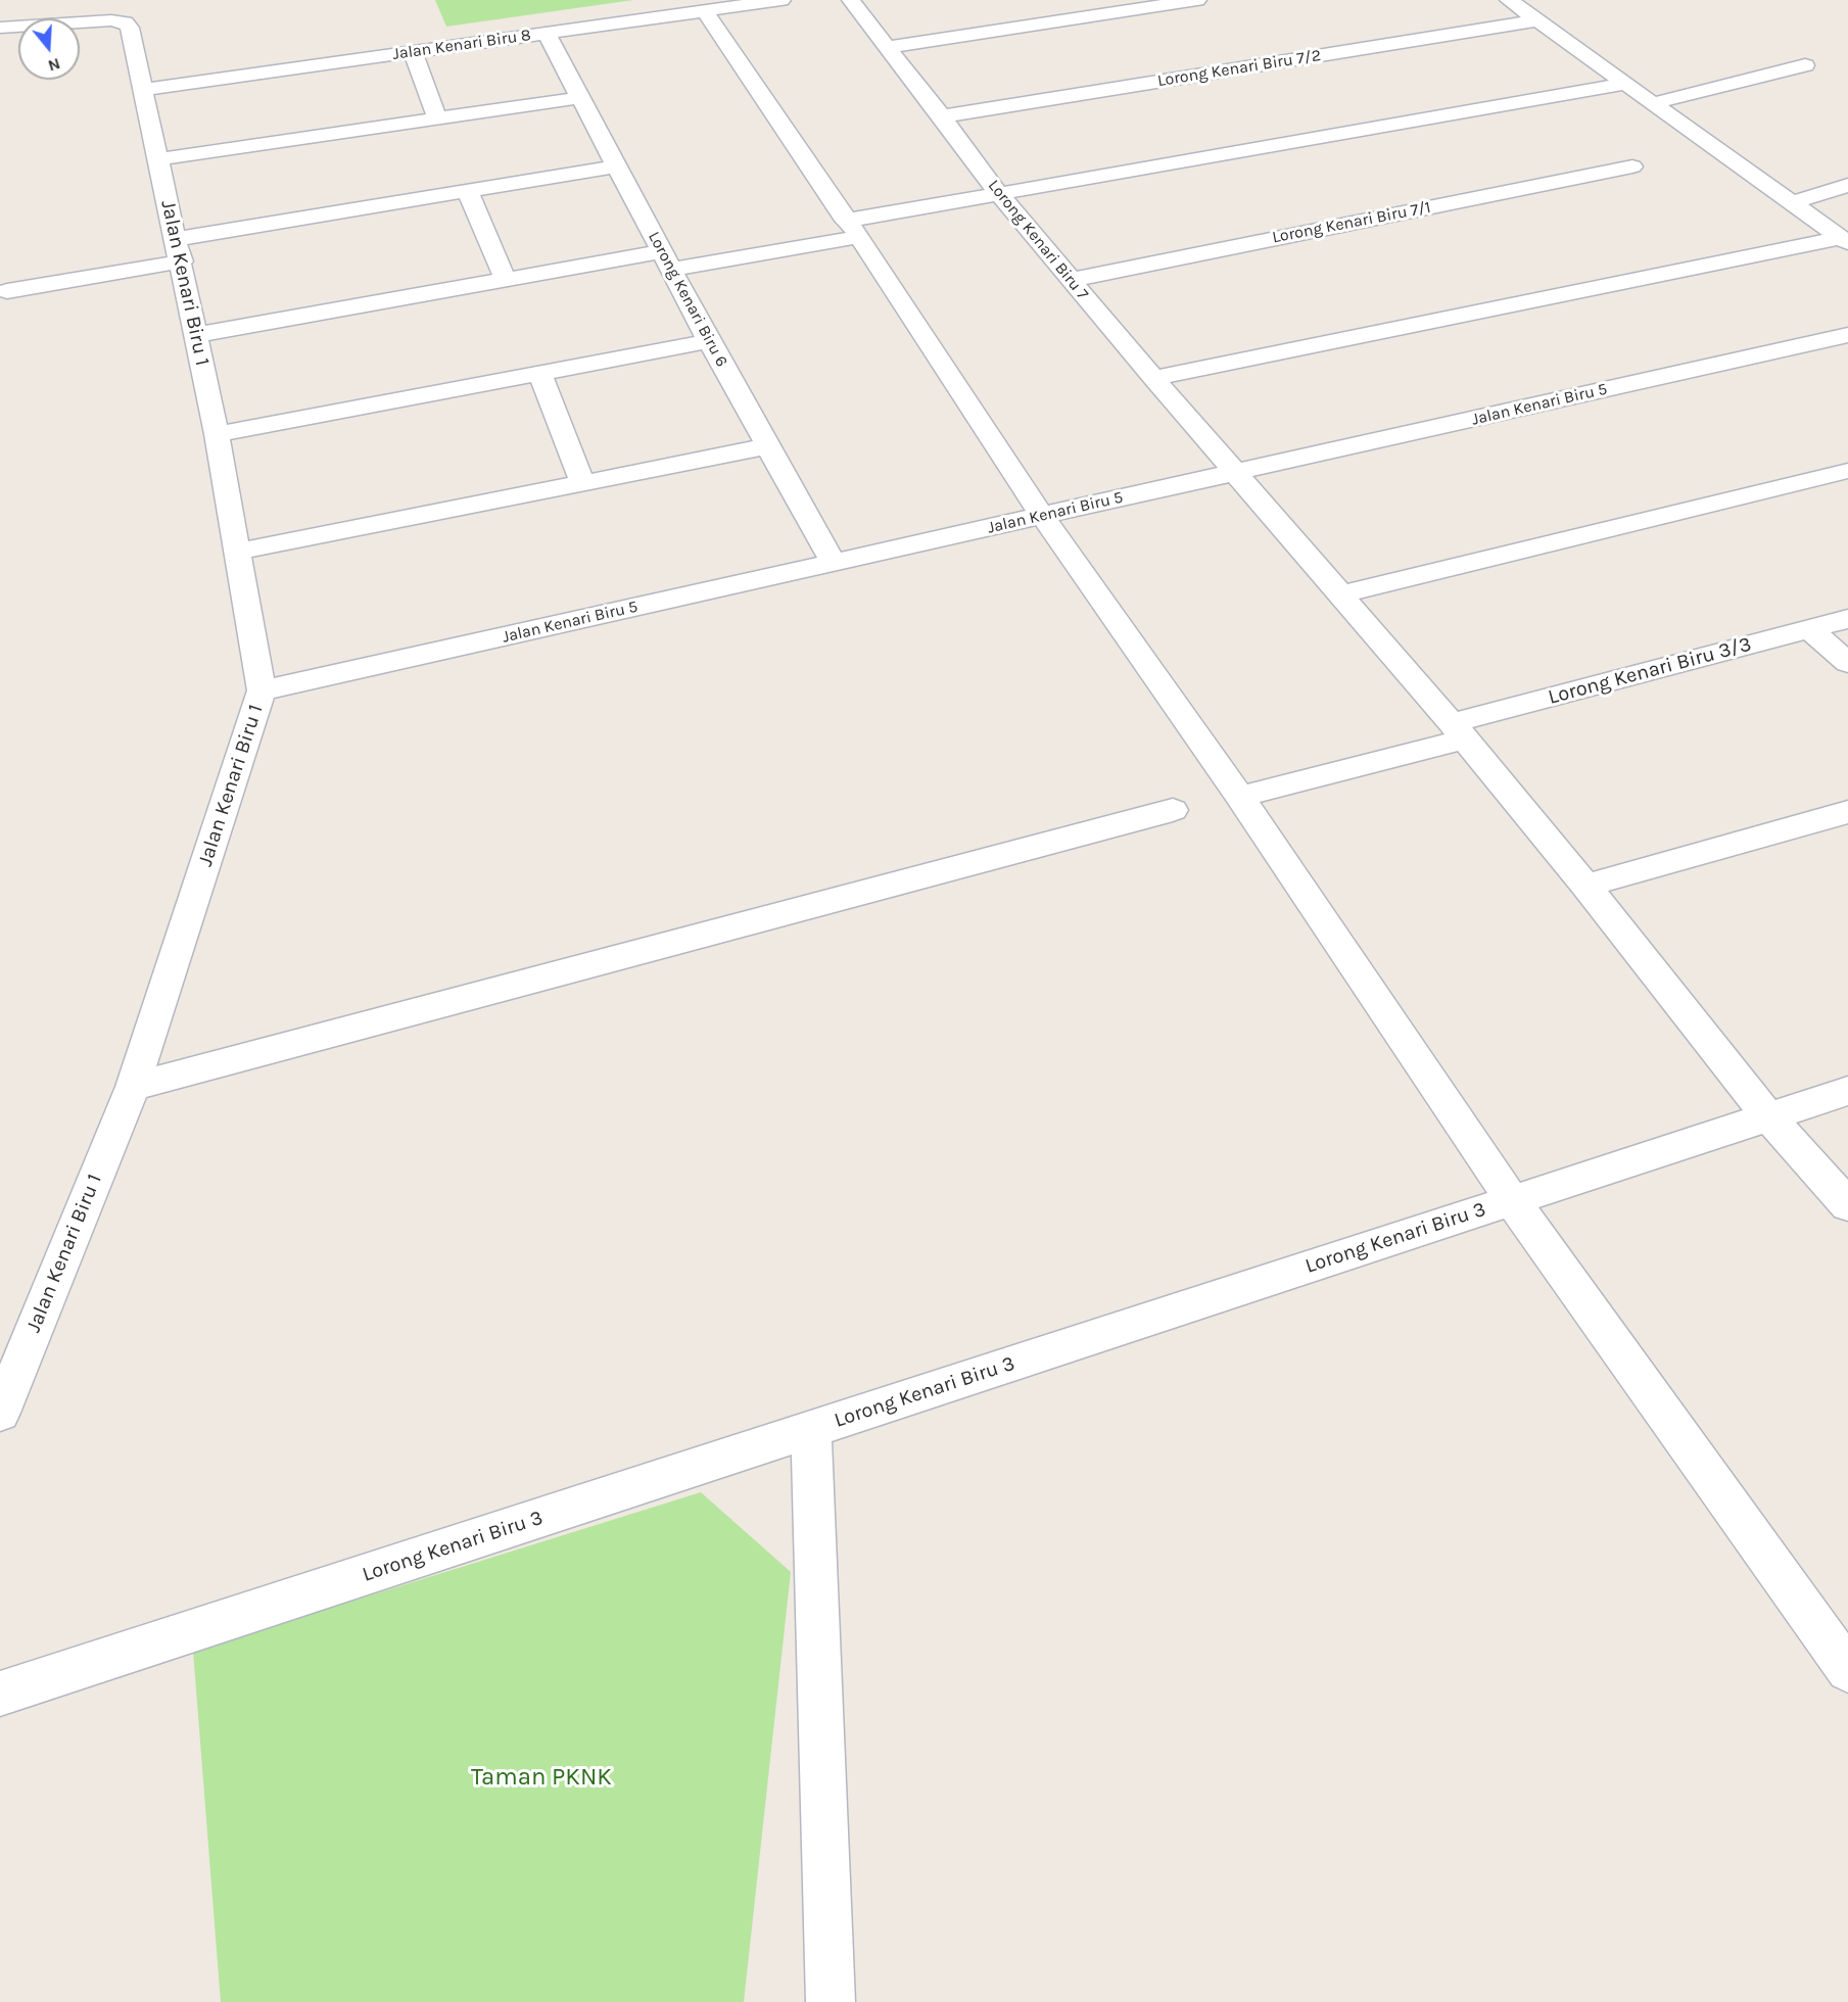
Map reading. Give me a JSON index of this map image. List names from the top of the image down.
{
  "streets": {
    "street": [
      "Jalan Kenari Biru 8",
      "Lorong Kenari Biru 7/2",
      "Lorong Kenari Biru 7/1",
      "Lorong Kenari Biru 7",
      "Jalan Kenari Biru 1",
      "Lorong Kenari Biru 6",
      "Jalan Kenari Biru 5",
      "Lorong Kenari Biru 3/3",
      "Lorong Kenari Biru 3"
    ]
  },
  "crossings": [
    ["Jalan Kenari Biru 8", "Jalan Kenari Biru 1"],
    ["Jalan Kenari Biru 8", "Lorong Kenari Biru 6"],
    ["Lorong Kenari Biru 7/2", "Lorong Kenari Biru 7"],
    ["Lorong Kenari Biru 7/1", "Lorong Kenari Biru 7"],
    ["Lorong Kenari Biru 7", "Jalan Kenari Biru 5"],
    ["Lorong Kenari Biru 7", "Lorong Kenari Biru 3/3"],
    ["Lorong Kenari Biru 7", "Lorong Kenari Biru 3"],
    ["Jalan Kenari Biru 1", "Jalan Kenari Biru 5"],
    ["Lorong Kenari Biru 6", "Jalan Kenari Biru 5"]
  ],
  "parks": ["Taman PKNK"],
  "north": "bottom"
}
